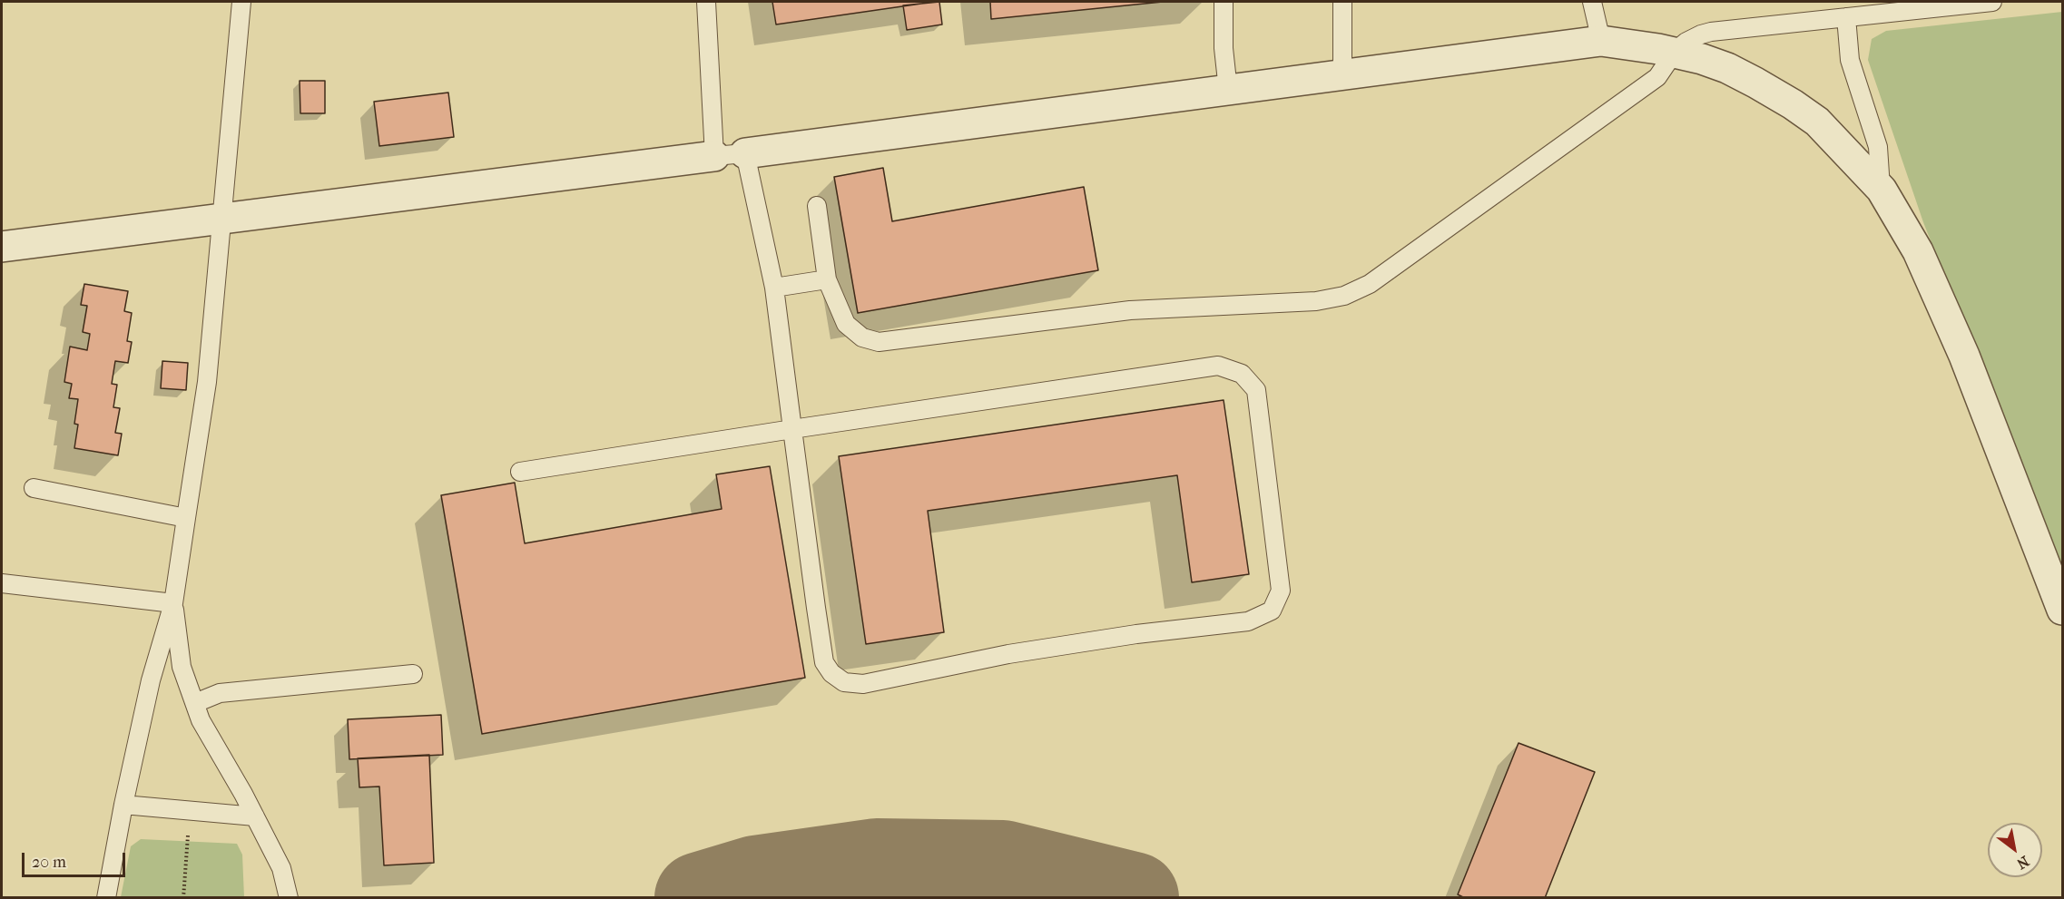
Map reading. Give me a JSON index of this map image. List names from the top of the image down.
{
  "scale_bar": "20 m",
  "north": "bottom right"
}
